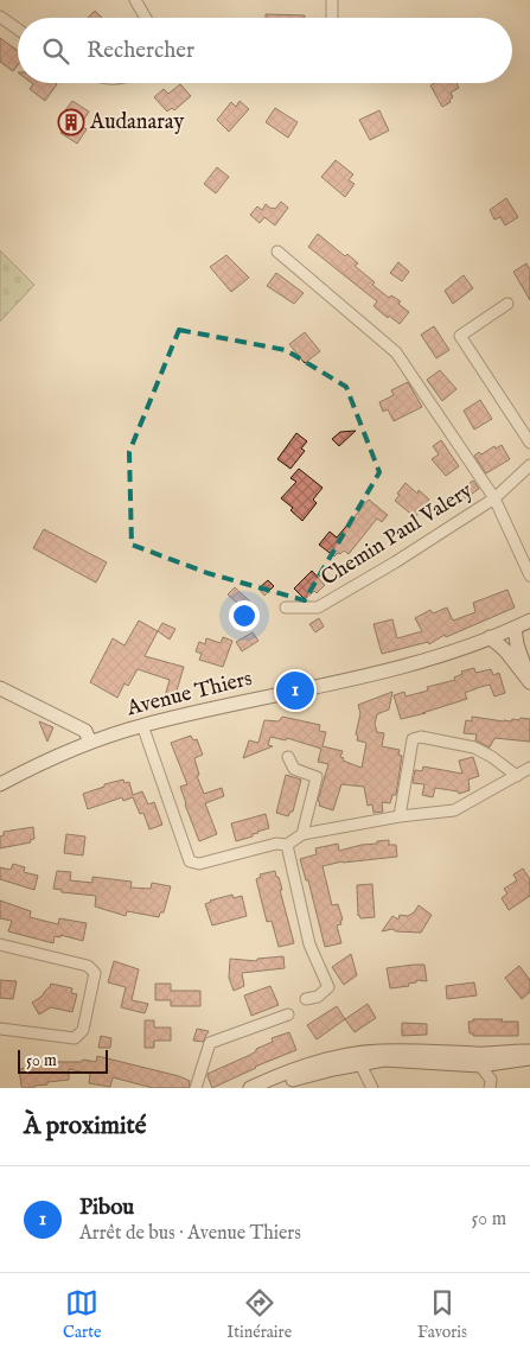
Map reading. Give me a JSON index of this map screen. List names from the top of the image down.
{
  "streets": {
    "main road": ["Avenue Thiers"],
    "street": ["Chemin Paul Valery"]
  },
  "places": {
    "building": ["Audanaray"]
  },
  "scale_bar": "50 m",
  "page": {
    "search": "Rechercher",
    "pins": "1",
    "scale": "50 m",
    "heading": "À proximité",
    "list": [
      {
        "mark": "1",
        "name": "Pibou",
        "note": "Arrêt de bus · Avenue Thiers",
        "value": "50 m"
      }
    ],
    "nav": ["Carte", "Itinéraire", "Favoris"]
  }
}
